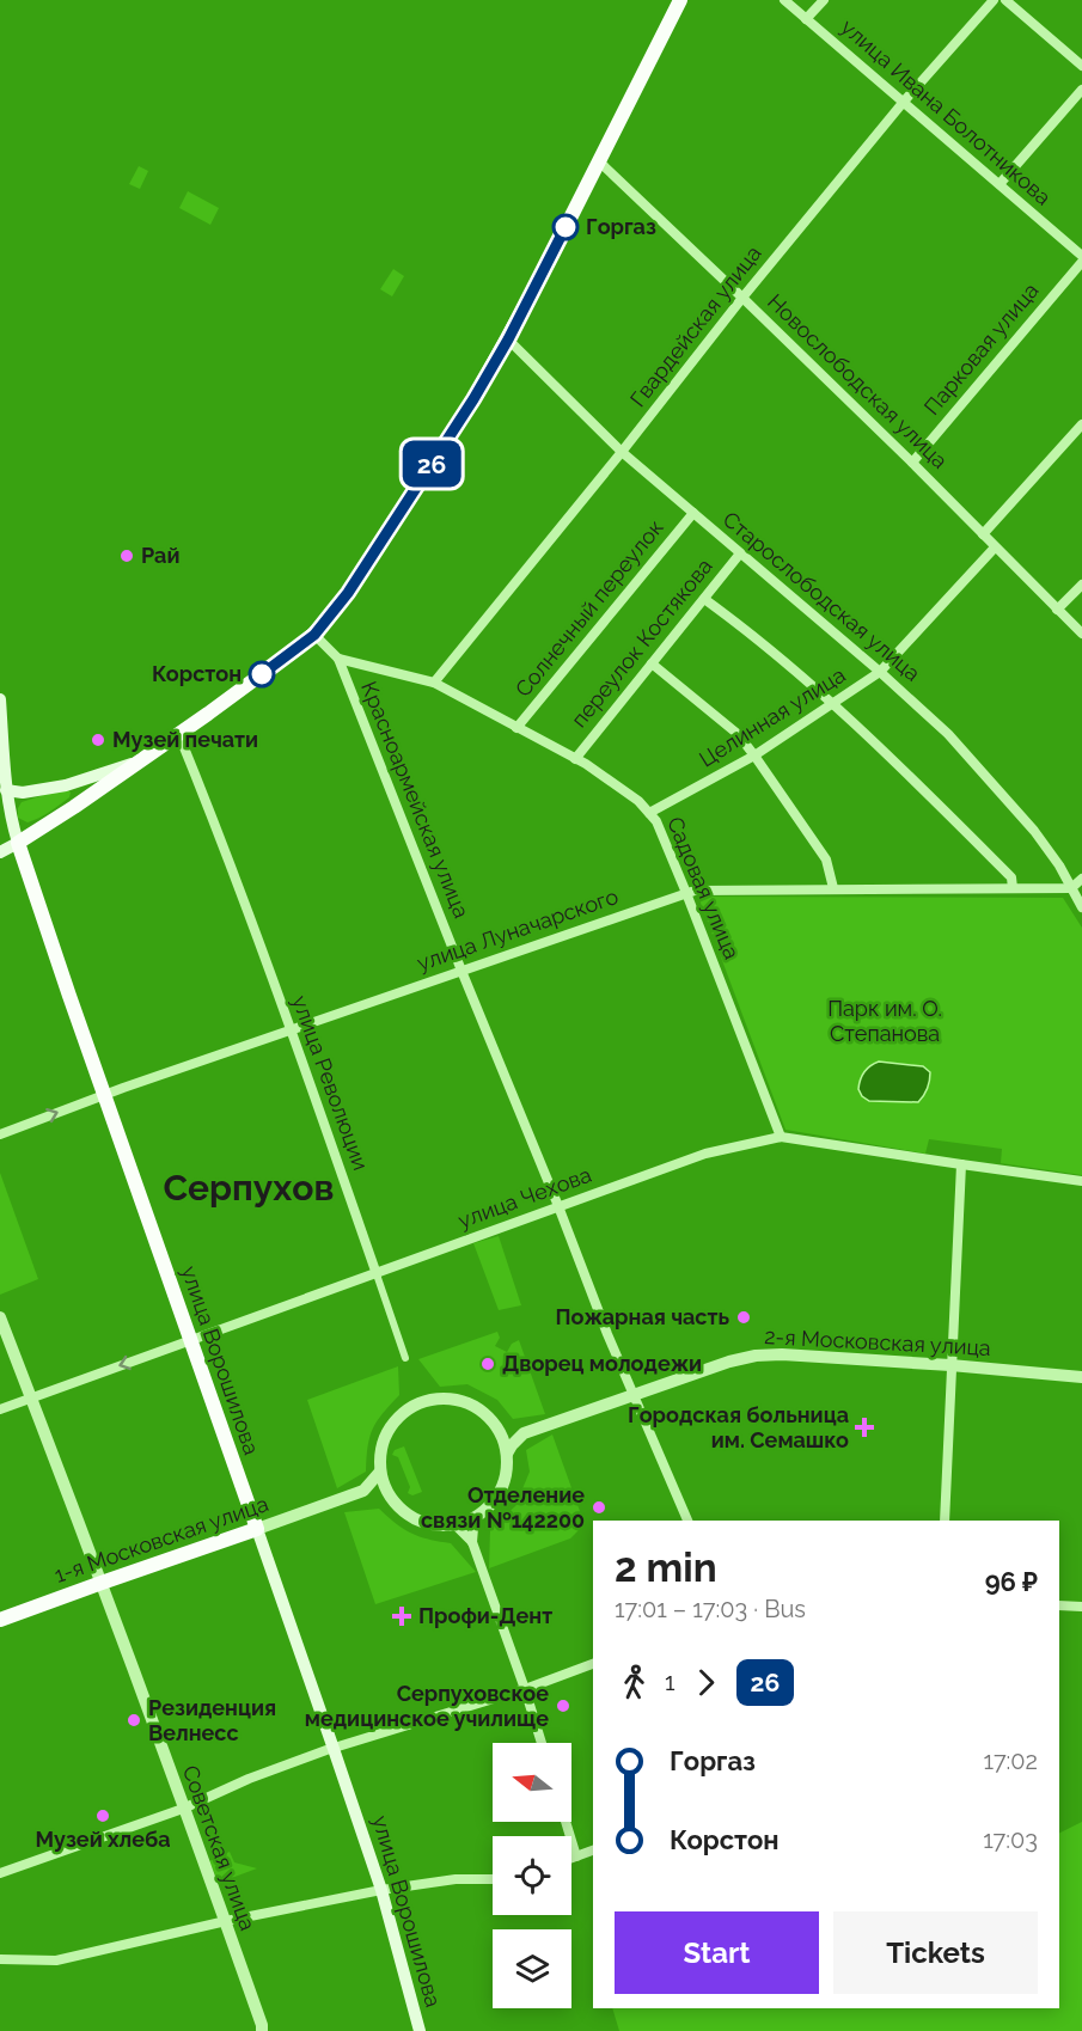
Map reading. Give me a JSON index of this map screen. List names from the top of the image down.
{
  "streets": {
    "main road": ["улица Ворошилова", "1-я Московская улица"],
    "street": [
      "улица Ивана Болотникова",
      "Гвардейская улица",
      "Парковая улица",
      "Новослободская улица",
      "Старослободская улица",
      "Солнечный переулок",
      "переулок Костякова",
      "Целинная улица",
      "Красноармейская улица",
      "Садовая улица",
      "улица Луначарского",
      "улица Революции",
      "улица Чехова",
      "2-я Московская улица",
      "Советская улица"
    ]
  },
  "crossings": [
    ["улица Ивана Болотникова", "Гвардейская улица"],
    ["улица Ивана Болотникова", "Парковая улица"],
    ["Гвардейская улица", "Новослободская улица"],
    ["Гвардейская улица", "Старослободская улица"],
    ["Гвардейская улица", "Садовая улица"],
    ["Парковая улица", "Новослободская улица"],
    ["Новослободская улица", "Целинная улица"],
    ["Старослободская улица", "Солнечный переулок"],
    ["Старослободская улица", "переулок Костякова"],
    ["Старослободская улица", "Целинная улица"],
    ["Старослободская улица", "улица Луначарского"],
    ["Солнечный переулок", "Садовая улица"],
    ["переулок Костякова", "Садовая улица"],
    ["Целинная улица", "Садовая улица"],
    ["Красноармейская улица", "Садовая улица"],
    ["Красноармейская улица", "улица Луначарского"],
    ["Красноармейская улица", "улица Чехова"],
    ["Красноармейская улица", "2-я Московская улица"],
    ["Садовая улица", "улица Луначарского"],
    ["Садовая улица", "улица Чехова"],
    ["улица Луначарского", "улица Революции"],
    ["улица Луначарского", "улица Ворошилова"],
    ["улица Революции", "улица Чехова"],
    ["улица Чехова", "улица Ворошилова"],
    ["улица Чехова", "Советская улица"],
    ["улица Ворошилова", "1-я Московская улица"],
    ["1-я Московская улица", "Советская улица"]
  ],
  "districts": ["Серпухов"],
  "parks": ["Парк им. О. Степанова"],
  "places": {
    "other": [
      "Горгаз",
      "Рай",
      "Корстон",
      "Музей печати",
      "Пожарная часть",
      "Дворец молодежи",
      "Отделение связи №142200",
      "Серпуховское медицинское училище",
      "Резиденция Велнесс",
      "Музей хлеба"
    ],
    "health": ["Городская больница им. Семашко", "Профи-Дент"]
  },
  "lines": ["bus line 26"],
  "north": "left",
  "page": {
    "on_map": "26",
    "heading": ["2 min", "17:01 – 17:03 · Bus", "96 ₽"],
    "legs": ["1", "26"],
    "list": [
      {
        "name": "Горгаз",
        "value": "17:02"
      },
      {
        "name": "Корстон",
        "value": "17:03"
      }
    ],
    "buttons": ["Start", "Tickets"]
  }
}
